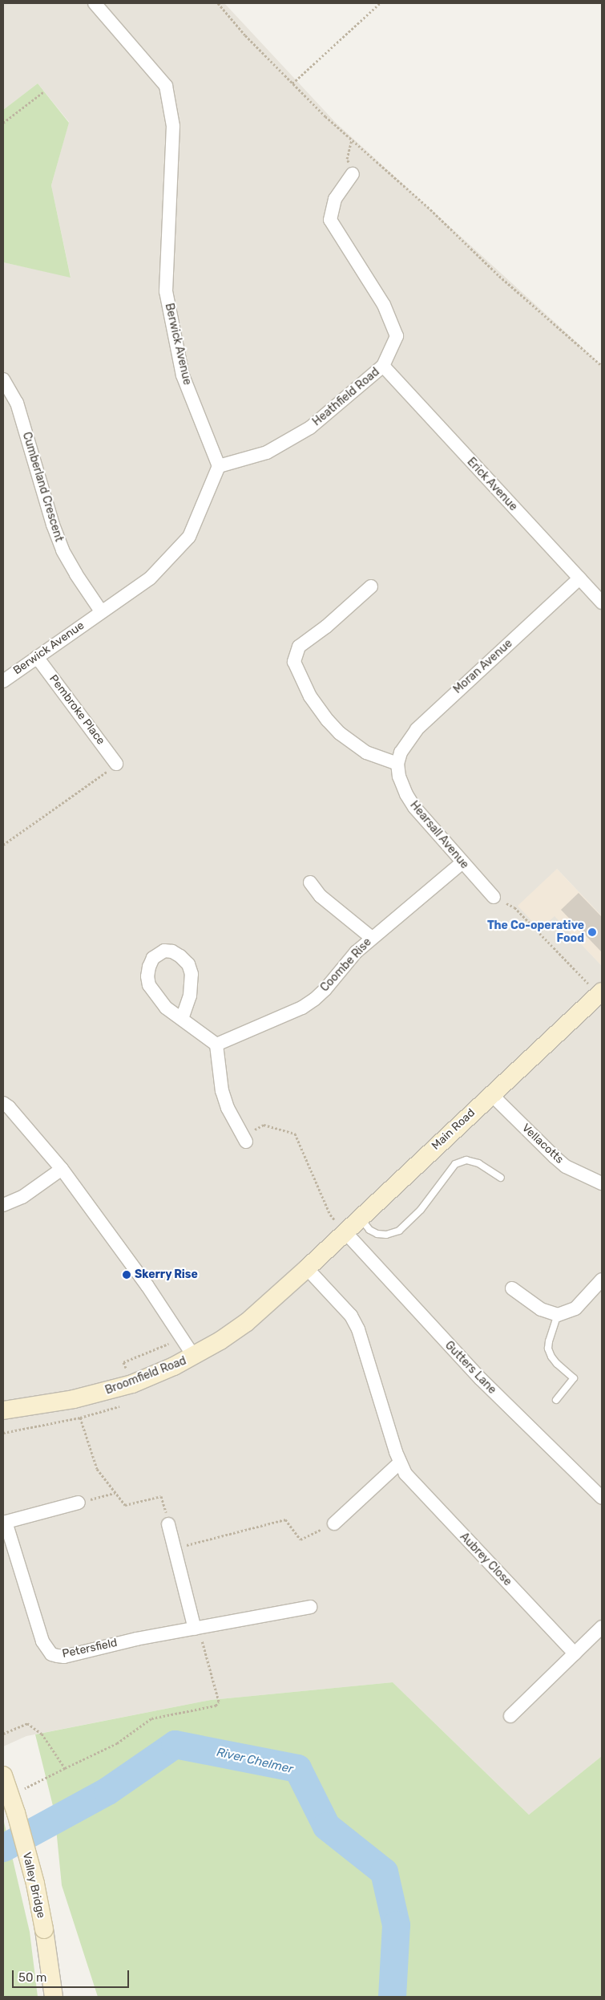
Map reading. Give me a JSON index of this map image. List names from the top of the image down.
{
  "streets": {
    "main road": ["Main Road", "Broomfield Road", "Valley Bridge"],
    "street": [
      "Berwick Avenue",
      "Heathfield Road",
      "Erick Avenue",
      "Cumberland Crescent",
      "Moran Avenue",
      "Pembroke Place",
      "Hearsall Avenue",
      "Coombe Rise",
      "Vellacotts",
      "Gutters Lane",
      "Aubrey Close",
      "Petersfield"
    ]
  },
  "crossings": [
    ["Berwick Avenue", "Heathfield Road"],
    ["Berwick Avenue", "Cumberland Crescent"],
    ["Berwick Avenue", "Pembroke Place"],
    ["Heathfield Road", "Erick Avenue"],
    ["Erick Avenue", "Moran Avenue"],
    ["Moran Avenue", "Hearsall Avenue"],
    ["Hearsall Avenue", "Coombe Rise"],
    ["Main Road", "Vellacotts"],
    ["Main Road", "Gutters Lane"],
    ["Main Road", "Broomfield Road"],
    ["Main Road", "Aubrey Close"],
    ["Broomfield Road", "Aubrey Close"]
  ],
  "water": ["River Chelmer"],
  "places": ["The Co-operative Food", "Skerry Rise"],
  "scale_bar": "50 m"
}
